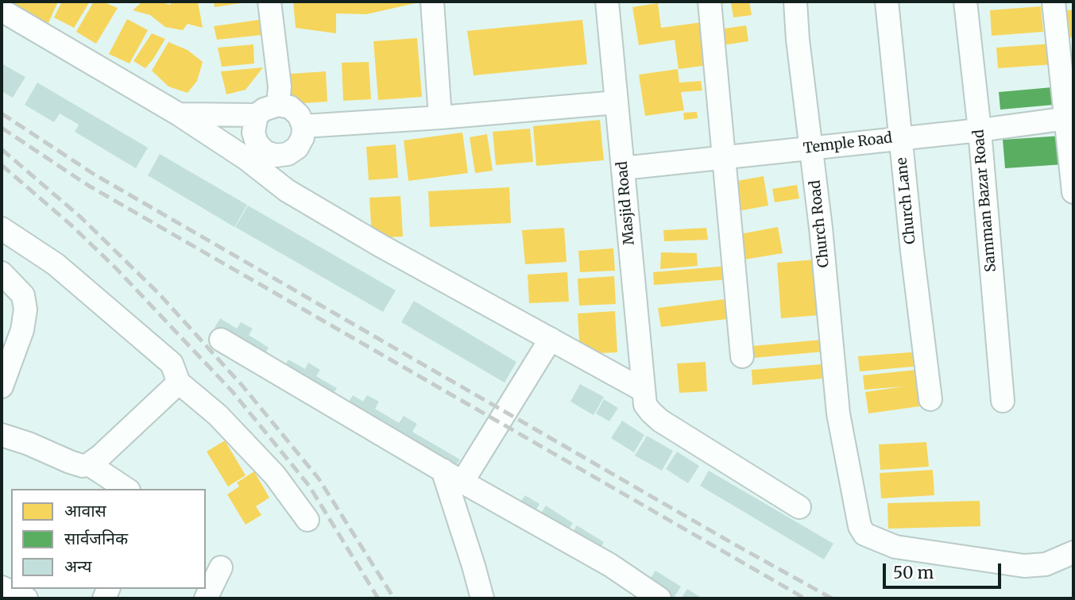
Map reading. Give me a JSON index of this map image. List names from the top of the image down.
{
  "streets": {
    "street": [
      "Temple Road",
      "Church Lane",
      "Samman Bazar Road",
      "Masjid Road",
      "Church Road"
    ]
  },
  "crossings": [
    ["Temple Road", "Church Lane"],
    ["Temple Road", "Samman Bazar Road"],
    ["Temple Road", "Masjid Road"],
    ["Temple Road", "Church Road"]
  ],
  "legend": ["आवास", "सार्वजनिक", "अन्य"],
  "scale_bar": "50 m"
}
